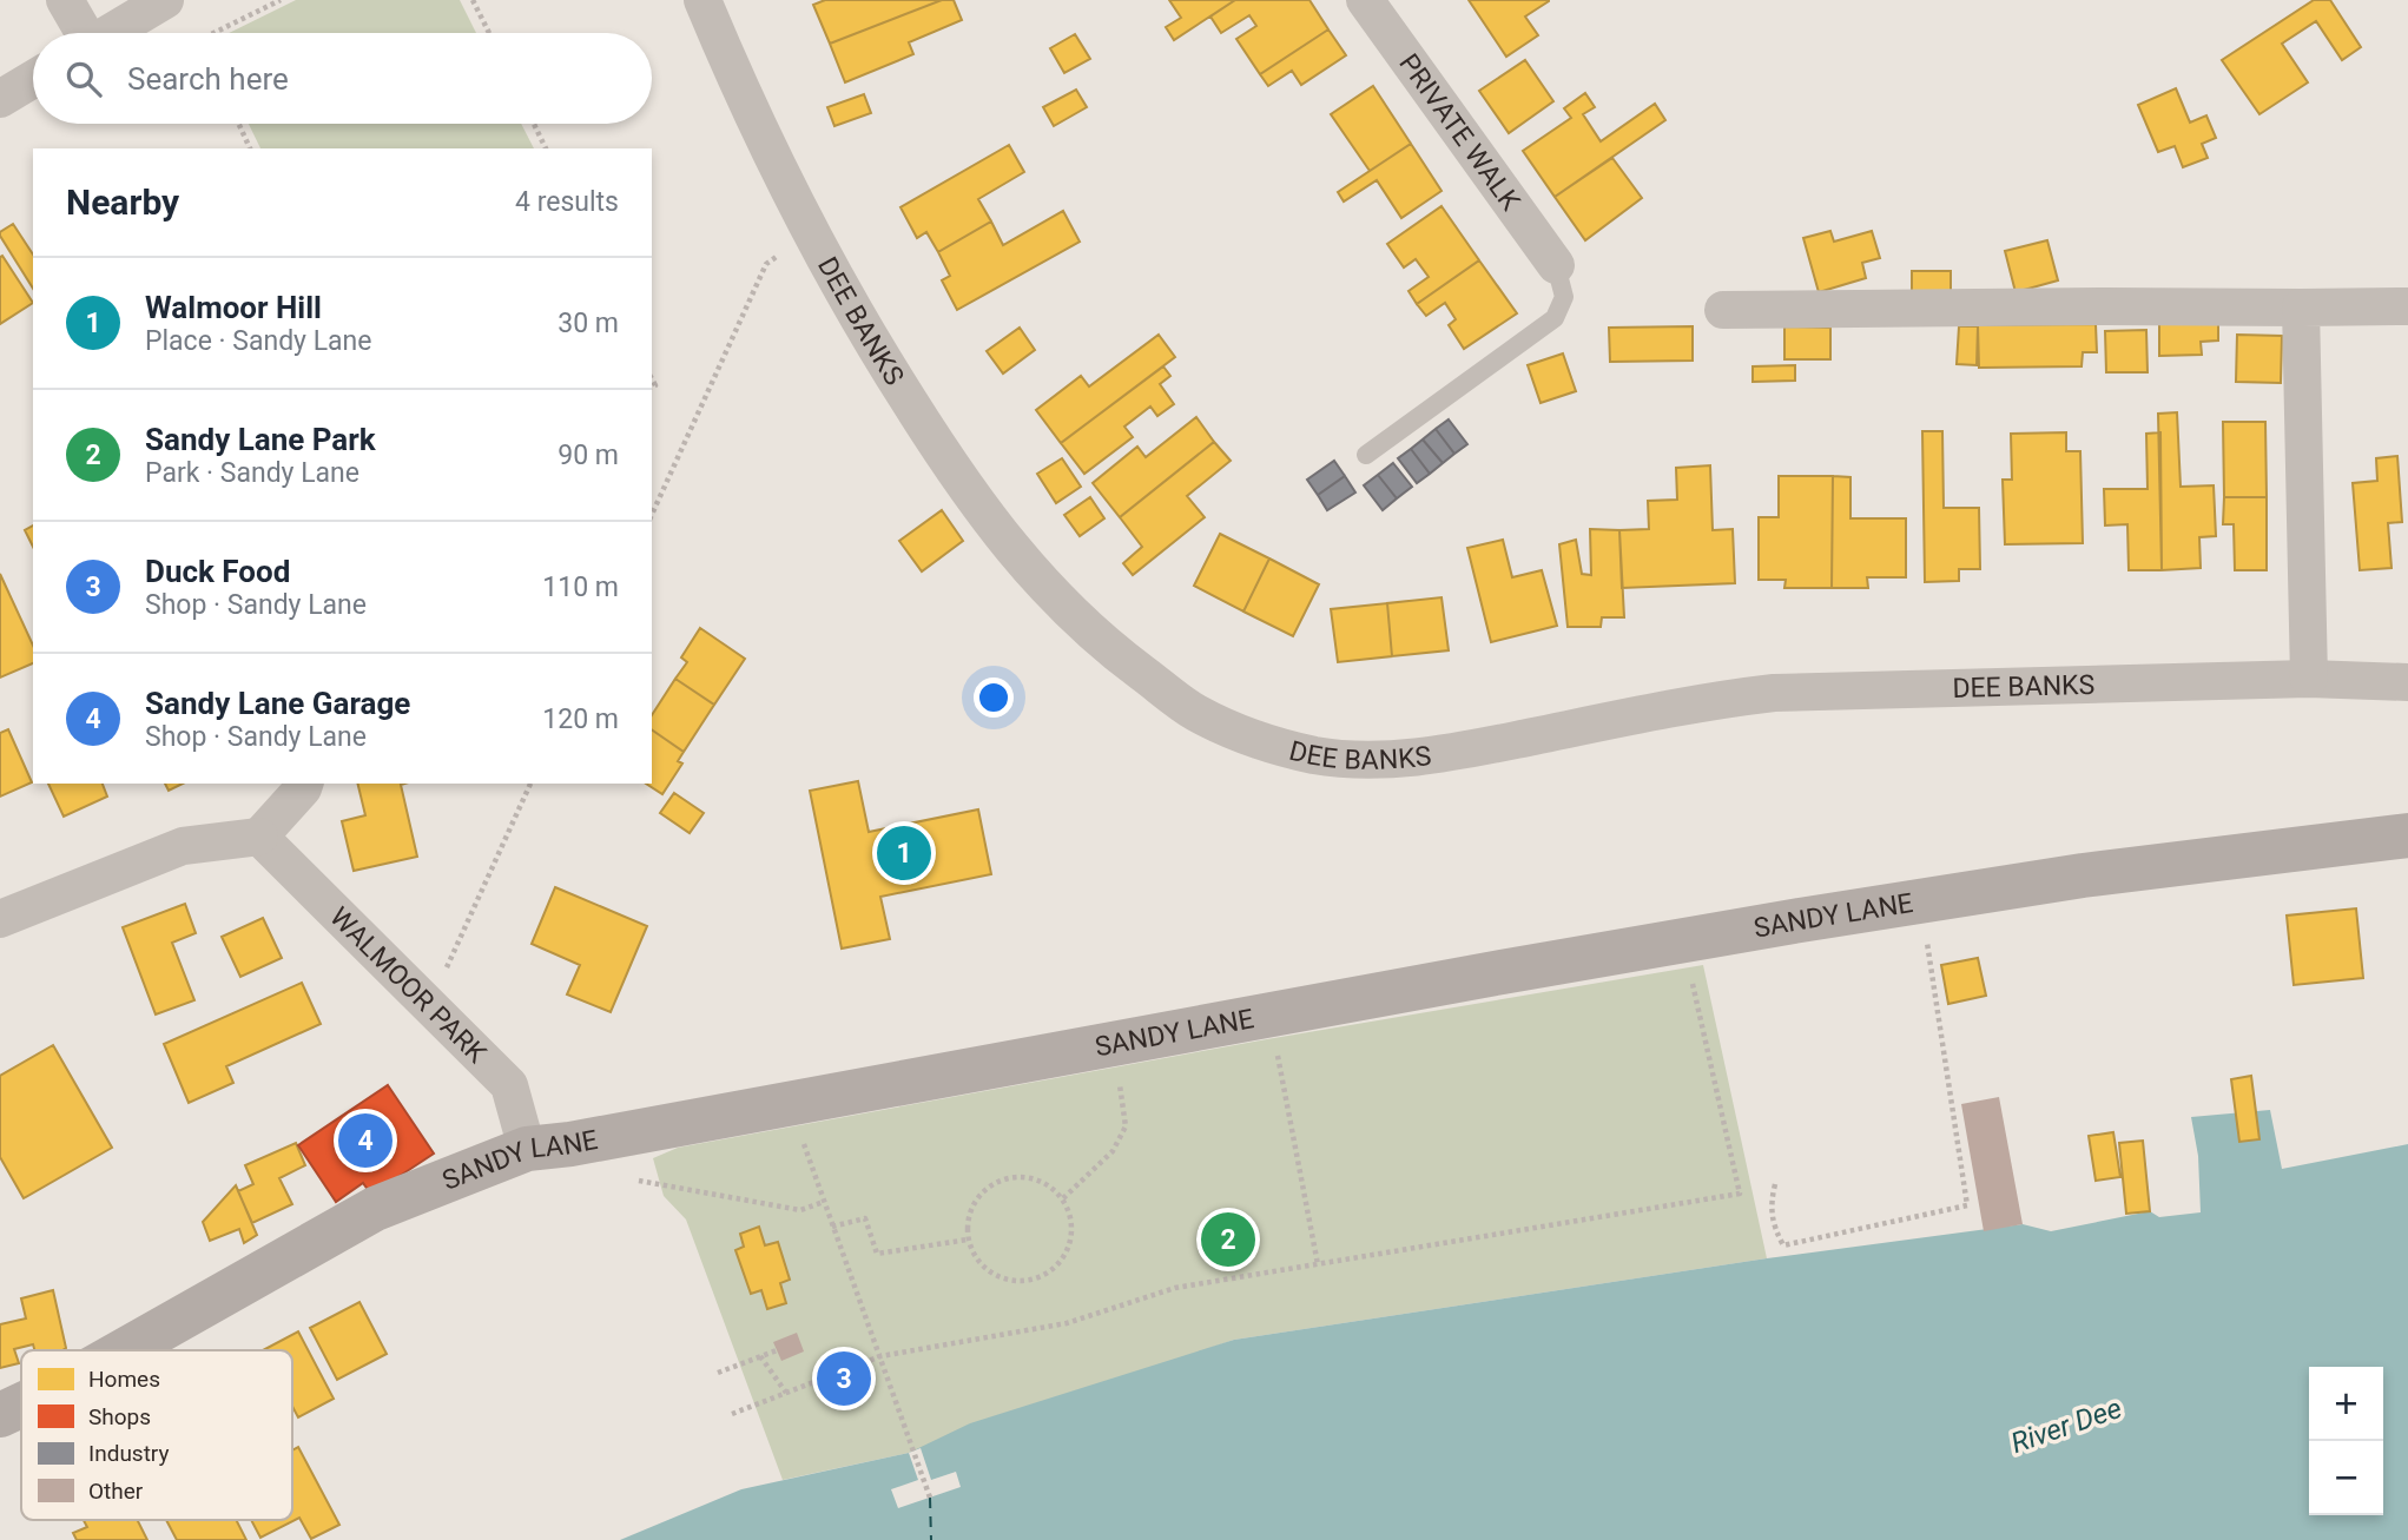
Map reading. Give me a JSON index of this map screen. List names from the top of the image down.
{
  "streets": {
    "main road": ["SANDY LANE"],
    "street": ["PRIVATE WALK", "DEE BANKS", "WALMOOR PARK"]
  },
  "crossings": [
    ["SANDY LANE", "WALMOOR PARK"]
  ],
  "water": ["River Dee"],
  "legend": [
    "Homes",
    "Shops",
    "Industry",
    "Other"
  ],
  "page": {
    "search": "Search here",
    "heading": ["Nearby", "4 results"],
    "list": [
      {
        "mark": "1",
        "name": "Walmoor Hill",
        "note": "Place · Sandy Lane",
        "value": "30 m"
      },
      {
        "mark": "2",
        "name": "Sandy Lane Park",
        "note": "Park · Sandy Lane",
        "value": "90 m"
      },
      {
        "mark": "3",
        "name": "Duck Food",
        "note": "Shop · Sandy Lane",
        "value": "110 m"
      },
      {
        "mark": "4",
        "name": "Sandy Lane Garage",
        "note": "Shop · Sandy Lane",
        "value": "120 m"
      }
    ],
    "pins": [
      "1",
      "4",
      "2",
      "3"
    ],
    "map_buttons": ["+", "−"]
  }
}
